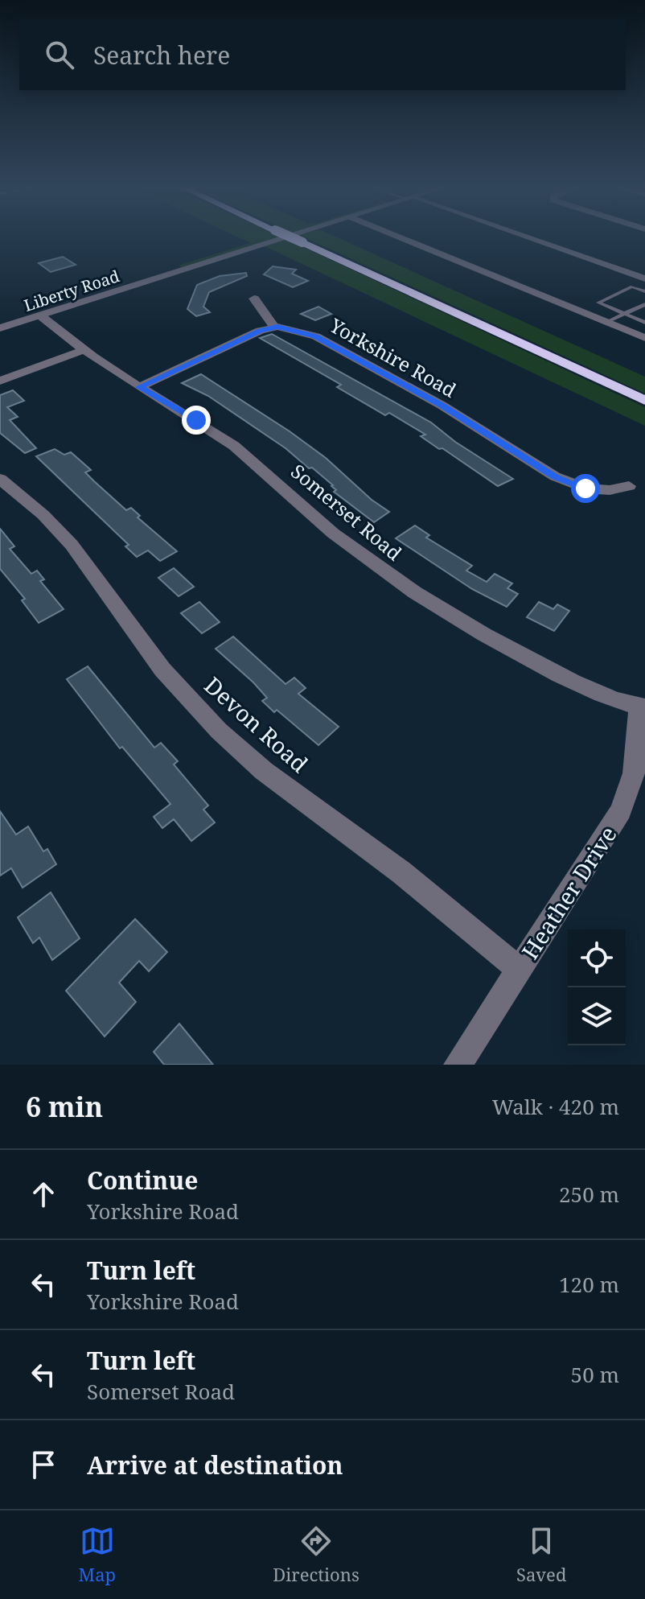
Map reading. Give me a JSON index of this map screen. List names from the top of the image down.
{
  "streets": {
    "street": [
      "Liberty Road",
      "Yorkshire Road",
      "Somerset Road",
      "Devon Road",
      "Heather Drive"
    ]
  },
  "crossings": [
    ["Liberty Road", "Somerset Road"],
    ["Somerset Road", "Heather Drive"],
    ["Devon Road", "Heather Drive"]
  ],
  "page": {
    "search": "Search here",
    "heading": ["6 min", "Walk · 420 m"],
    "list": [
      ["Continue", "Yorkshire Road", "250 m"],
      ["Turn left", "Yorkshire Road", "120 m"],
      ["Turn left", "Somerset Road", "50 m"],
      "Arrive at destination"
    ],
    "nav": ["Map", "Directions", "Saved"]
  }
}
